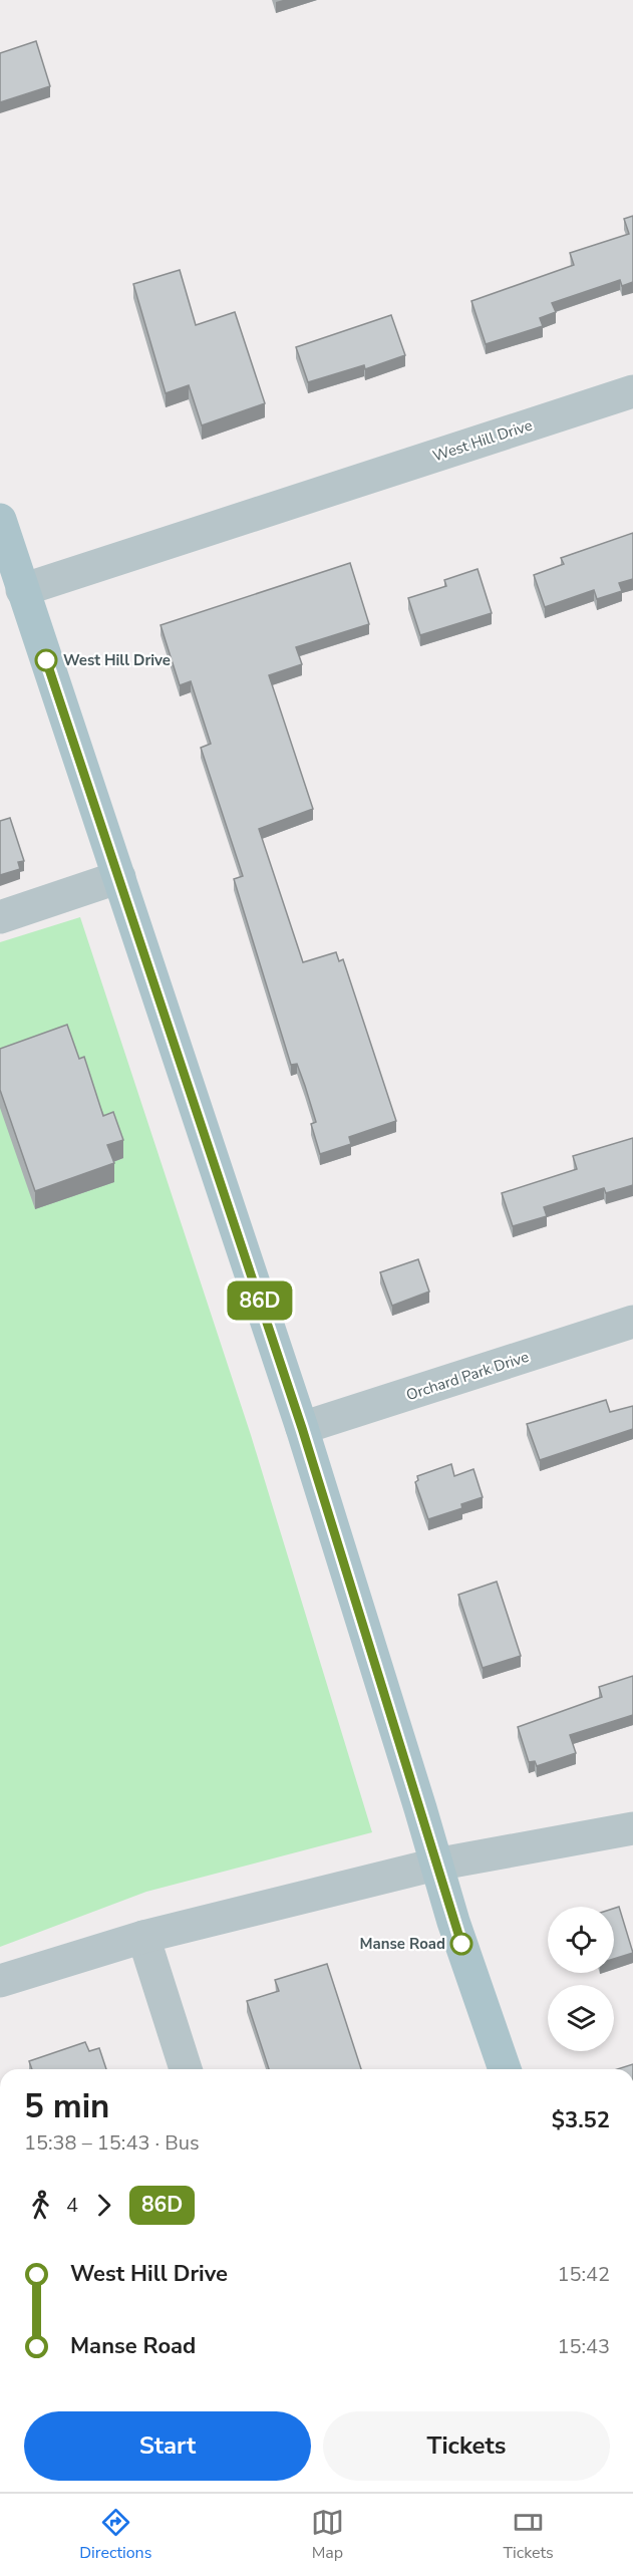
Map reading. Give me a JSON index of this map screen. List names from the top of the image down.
{
  "streets": {
    "street": ["West Hill Drive", "Orchard Park Drive"]
  },
  "places": ["West Hill Drive", "Manse Road"],
  "lines": ["bus line 86D"],
  "page": {
    "on_map": "86D",
    "heading": ["5 min", "15:38 – 15:43 · Bus", "$3.52"],
    "legs": ["4", "86D"],
    "list": [
      {
        "name": "West Hill Drive",
        "value": "15:42"
      },
      {
        "name": "Manse Road",
        "value": "15:43"
      }
    ],
    "buttons": ["Start", "Tickets"],
    "tabs": ["Directions", "Map", "Tickets"]
  }
}
